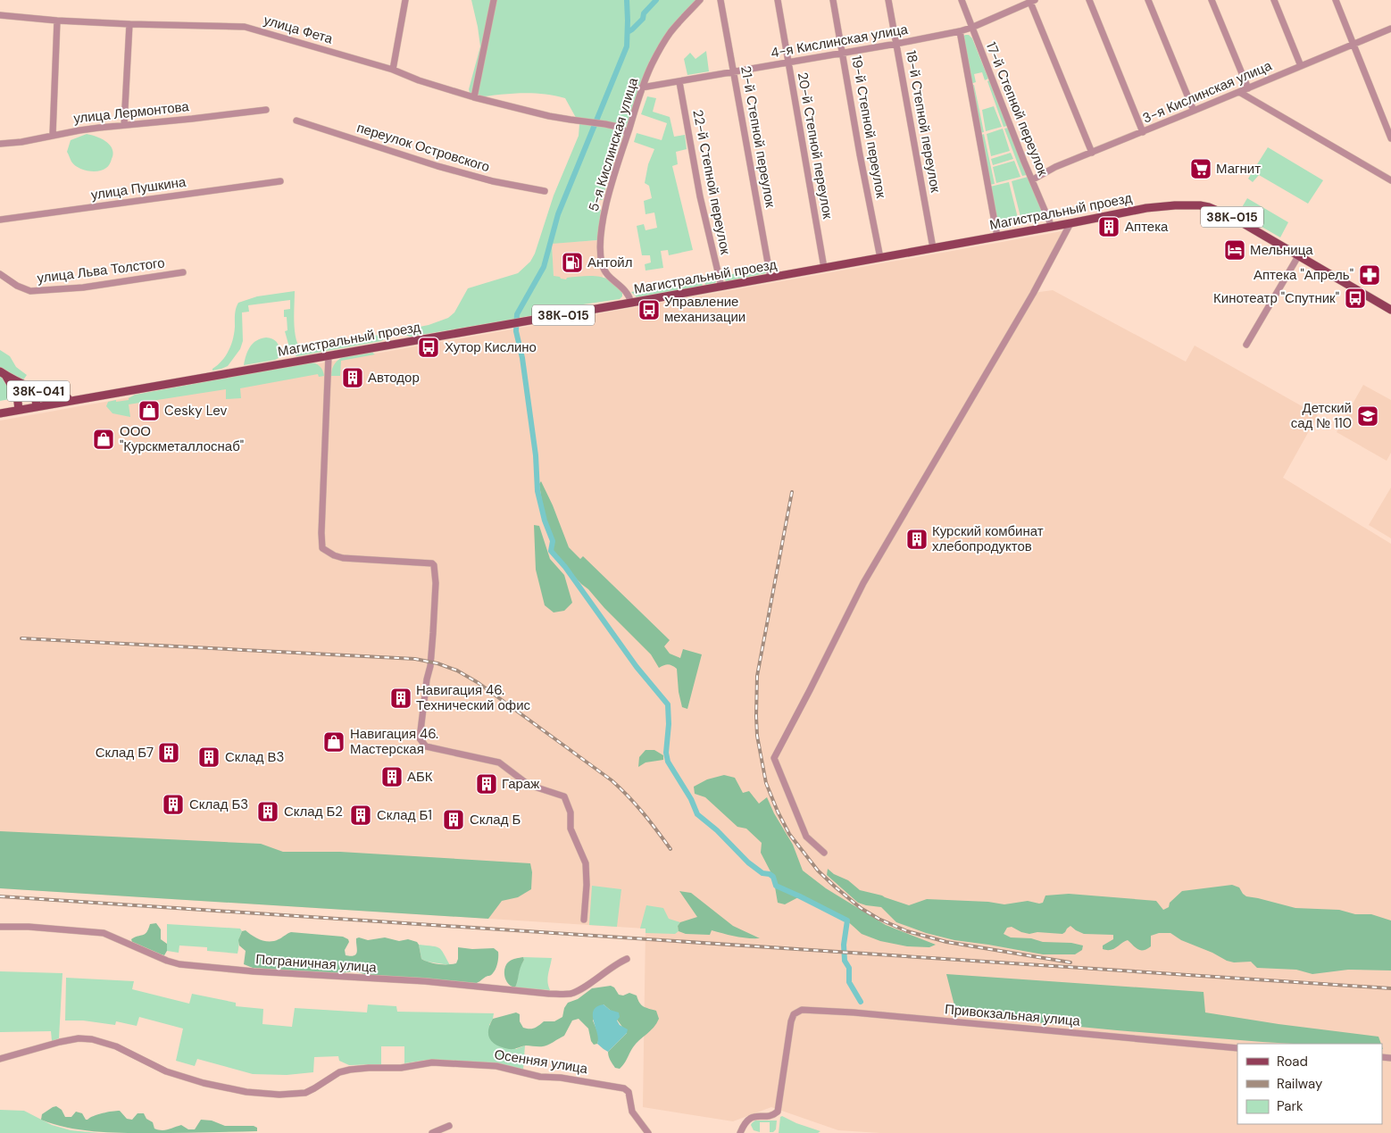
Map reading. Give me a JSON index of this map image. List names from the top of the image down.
{
  "streets": {
    "main road": ["Магистральный проезд", "38К-015", "38К-041"],
    "street": [
      "улица Фета",
      "4-я Кислинская улица",
      "3-я Кислинская улица",
      "17-й Степной переулок",
      "улица Лермонтова",
      "18-й Степной переулок",
      "19-й Степной переулок",
      "21-й Степной переулок",
      "5-я Кислинская улица",
      "20-й Степной переулок",
      "переулок Островского",
      "22-й Степной переулок",
      "улица Пушкина",
      "улица Льва Толстого",
      "Пограничная улица",
      "Привокзальная улица",
      "Осенняя улица"
    ]
  },
  "crossings": [
    ["улица Фета", "5-я Кислинская улица"],
    ["4-я Кислинская улица", "17-й Степной переулок"],
    ["4-я Кислинская улица", "18-й Степной переулок"],
    ["4-я Кислинская улица", "19-й Степной переулок"],
    ["4-я Кислинская улица", "21-й Степной переулок"],
    ["4-я Кислинская улица", "5-я Кислинская улица"],
    ["4-я Кислинская улица", "20-й Степной переулок"],
    ["4-я Кислинская улица", "22-й Степной переулок"],
    ["3-я Кислинская улица", "17-й Степной переулок"],
    ["17-й Степной переулок", "Магистральный проезд"],
    ["18-й Степной переулок", "Магистральный проезд"],
    ["19-й Степной переулок", "Магистральный проезд"],
    ["21-й Степной переулок", "Магистральный проезд"],
    ["5-я Кислинская улица", "Магистральный проезд"],
    ["20-й Степной переулок", "Магистральный проезд"],
    ["22-й Степной переулок", "Магистральный проезд"],
    ["Магистральный проезд", "38К-041"]
  ],
  "places": {
    "supermarket": ["Магнит"],
    "building": [
      "Аптека",
      "Автодор",
      "Курский комбинат хлебопродуктов",
      "Навигация 46. Технический офис",
      "Склад Б7",
      "Склад В3",
      "АБК",
      "Гараж",
      "Склад Б3",
      "Склад Б2",
      "Склад Б1",
      "Склад Б"
    ],
    "hotel": ["Мельница"],
    "fuel station": ["Антойл"],
    "pharmacy": ["Аптека \"Апрель\""],
    "bus stop": ["Кинотеатр \"Спутник\"", "Управление механизации", "Хутор Кислино"],
    "shop": ["Cesky Lev", "ООО \"Курскметаллоснаб\"", "Навигация 46. Мастерская"],
    "school or university": ["Детский сад № 110"]
  },
  "legend": ["Road", "Railway", "Park"]
}
